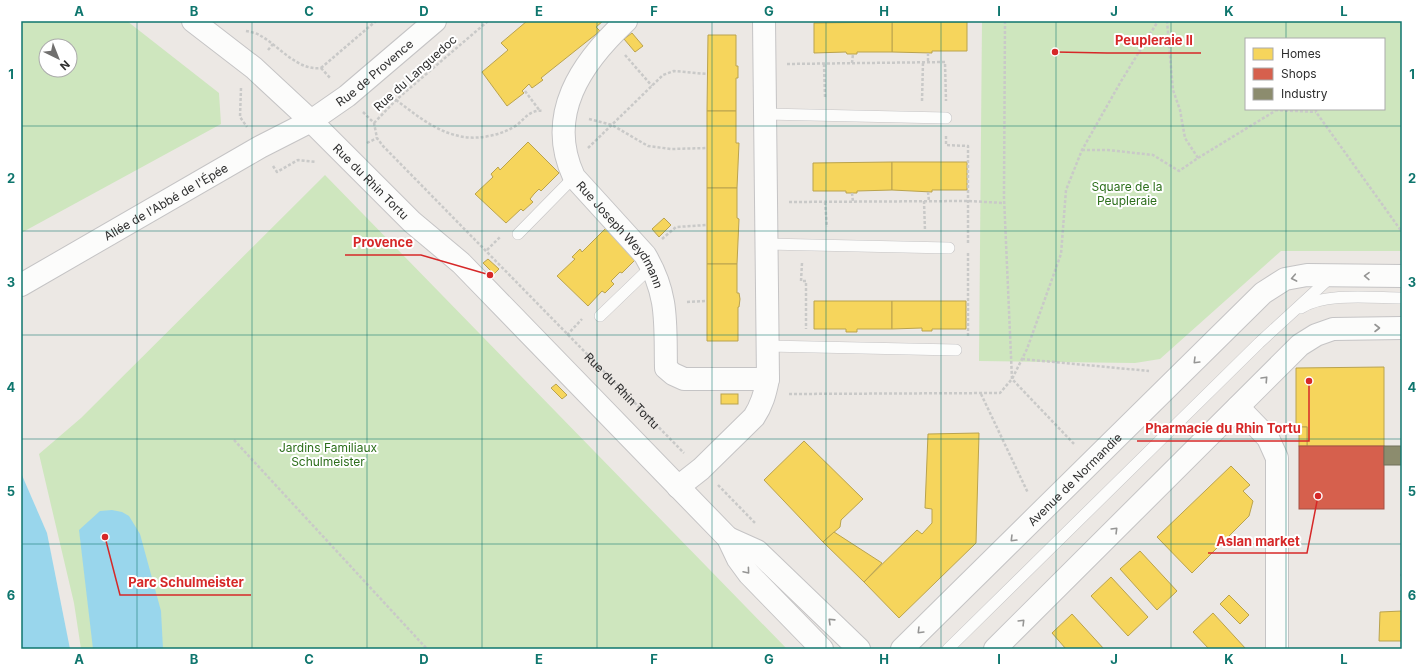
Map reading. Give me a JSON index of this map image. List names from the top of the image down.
{
  "streets": {
    "street": [
      "Rue de Provence",
      "Rue du Rhin Tortu",
      "Allée de l'Abbé de l'Épée",
      "Rue Joseph Weydmann",
      "Avenue de Normandie"
    ],
    "path": ["Rue du Languedoc"]
  },
  "crossings": [
    ["Rue de Provence", "Rue du Rhin Tortu"],
    ["Rue de Provence", "Allée de l'Abbé de l'Épée"],
    ["Rue du Rhin Tortu", "Allée de l'Abbé de l'Épée"]
  ],
  "parks": ["Square de la Peupleraie", "Jardins Familiaux Schulmeister"],
  "places": [
    "Peupleraie II",
    "Provence",
    "Pharmacie du Rhin Tortu",
    "Aslan market",
    "Parc Schulmeister"
  ],
  "legend": ["Homes", "Shops", "Industry"],
  "north": "bottom right",
  "grid": {
    "columns": [
      "A",
      "B",
      "C",
      "D",
      "E",
      "F",
      "G",
      "H",
      "I",
      "J",
      "K",
      "L"
    ],
    "rows": [
      "1",
      "2",
      "3",
      "4",
      "5",
      "6"
    ]
  }
}
